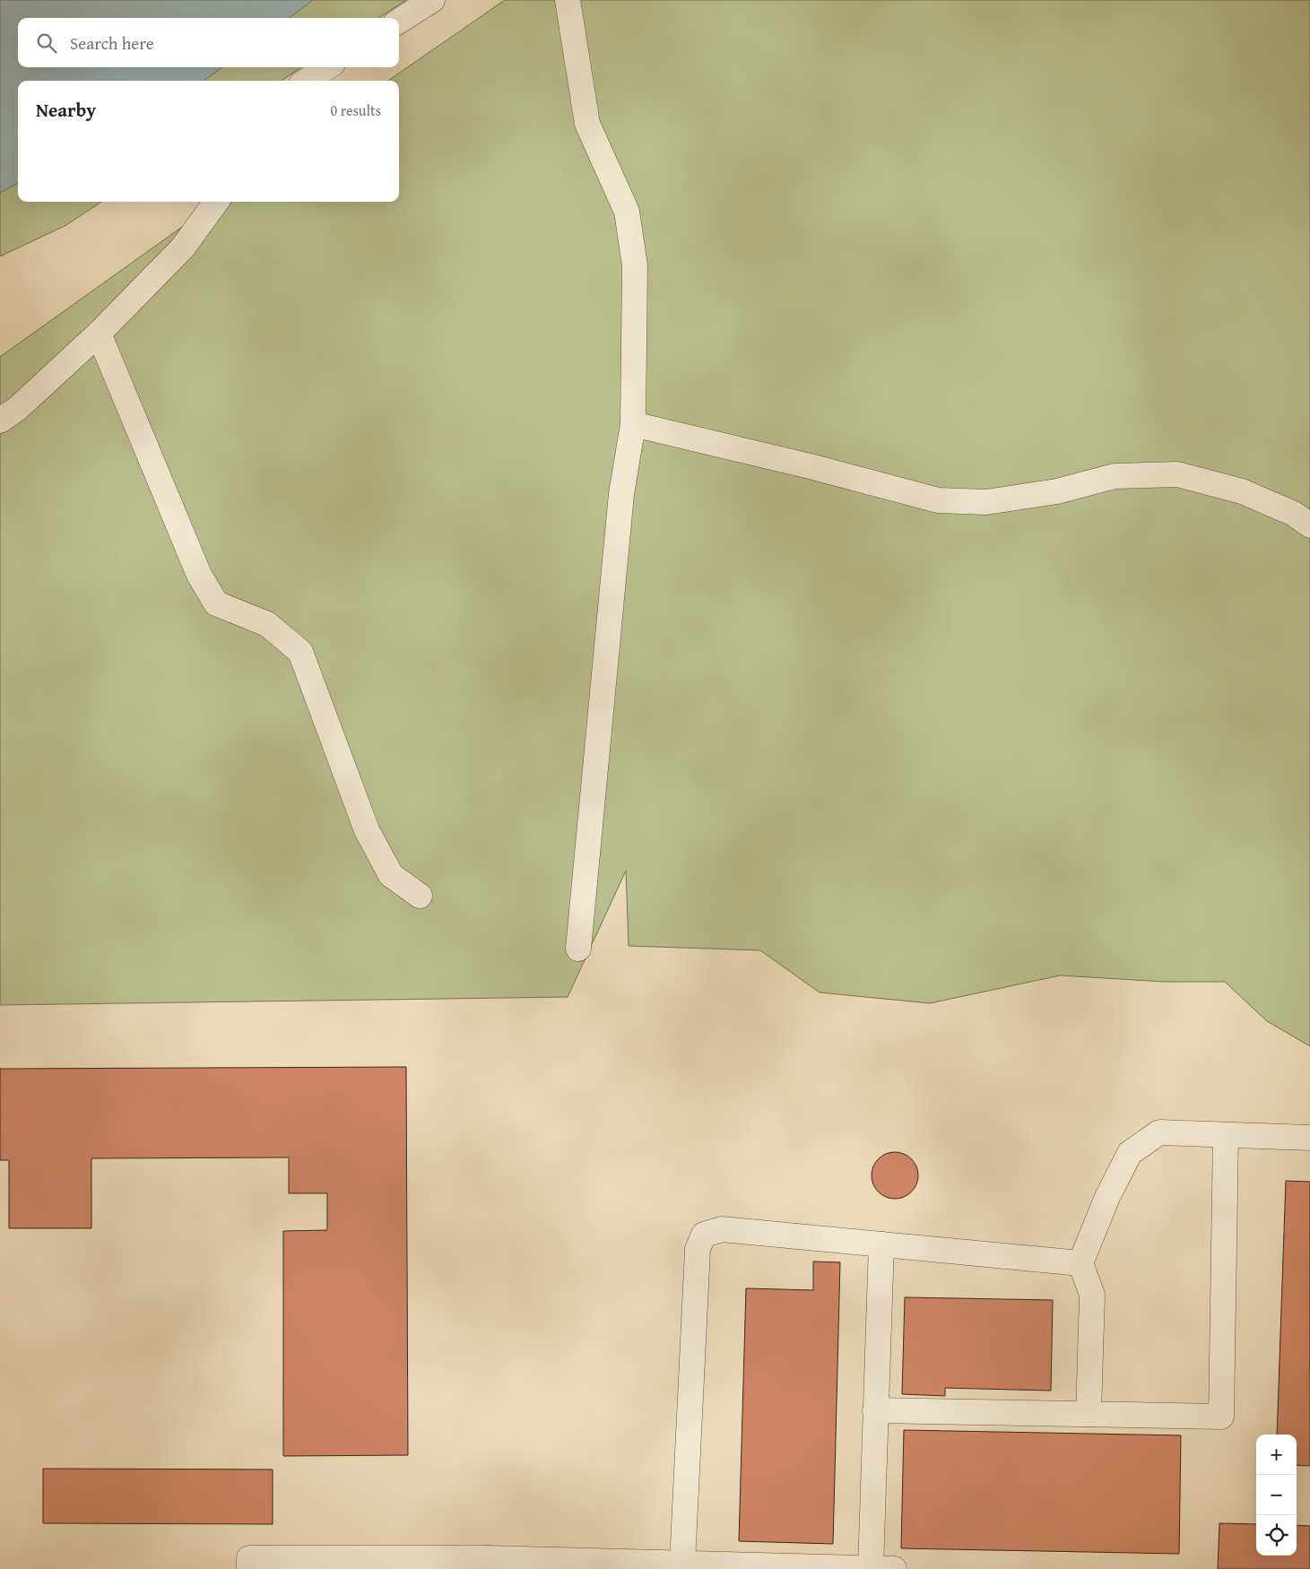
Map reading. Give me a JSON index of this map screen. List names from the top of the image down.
{
  "page": {
    "search": "Search here",
    "heading": ["Nearby", "0 results"],
    "map_buttons": ["+", "−"]
  }
}
